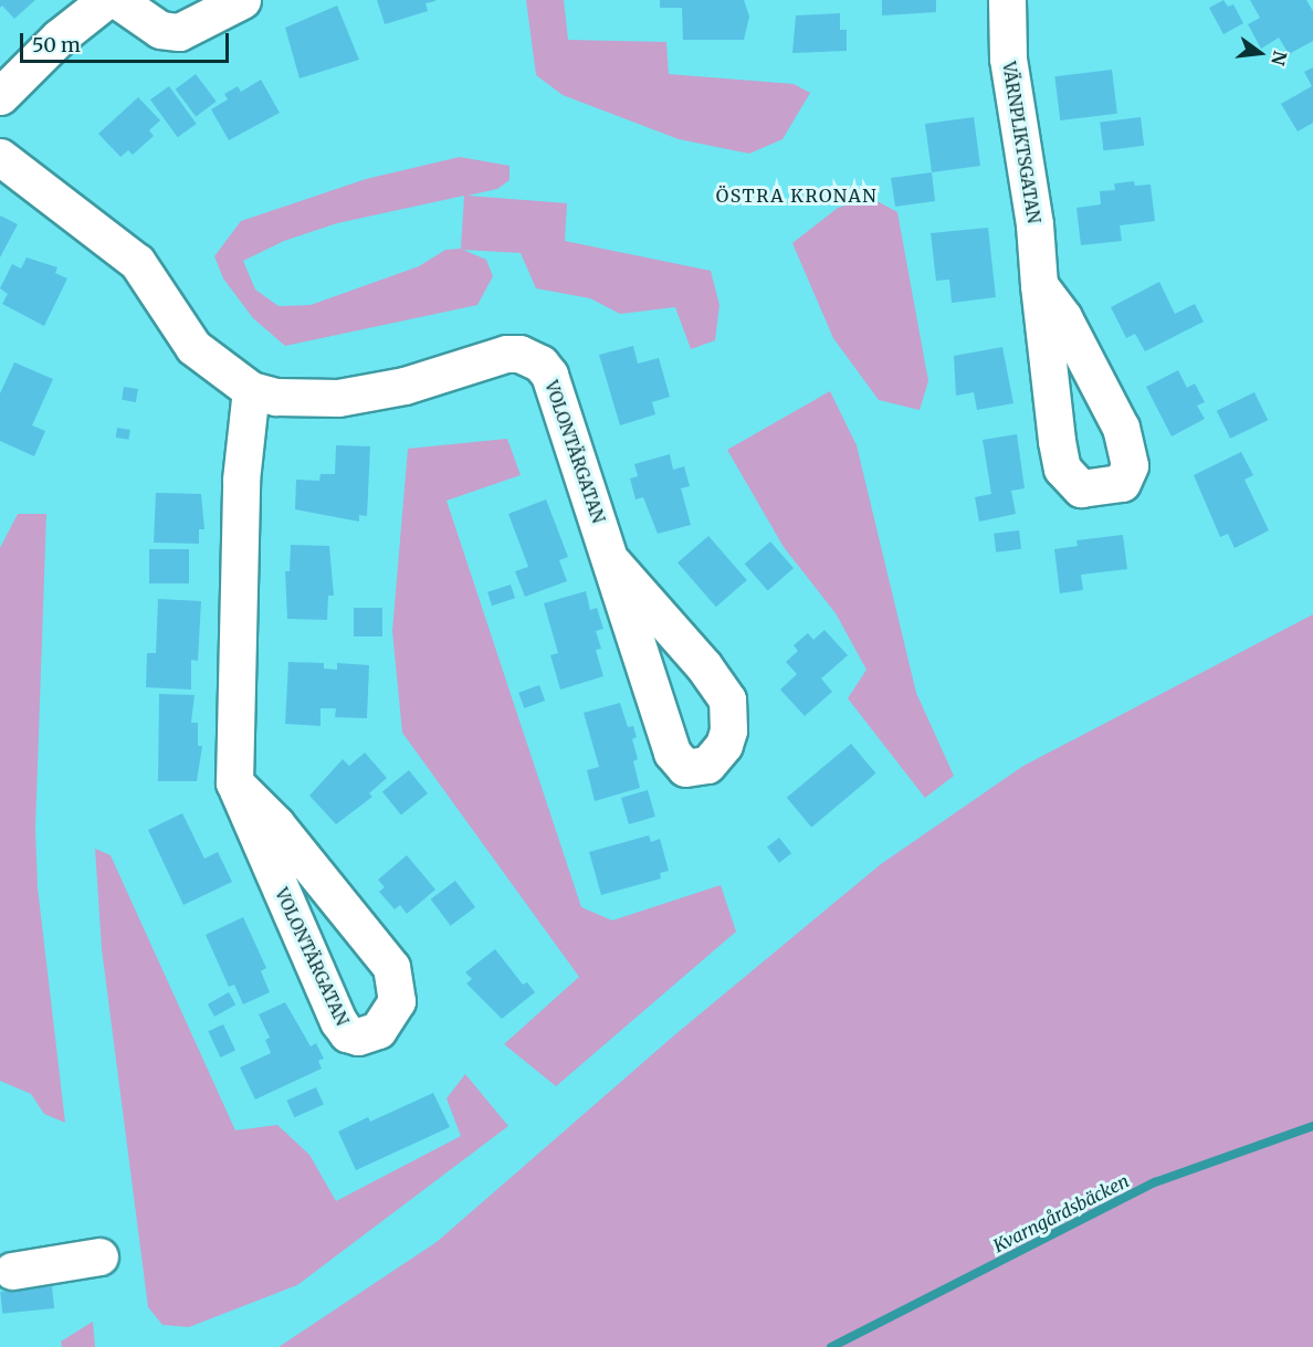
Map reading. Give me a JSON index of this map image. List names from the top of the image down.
{
  "streets": {
    "street": ["VÄRNPLIKTSGATAN", "VOLONTÄRGATAN"]
  },
  "districts": ["ÖSTRA KRONAN"],
  "water": ["Kvarngårdsbäcken"],
  "scale_bar": "50 m",
  "north": "right"
}
